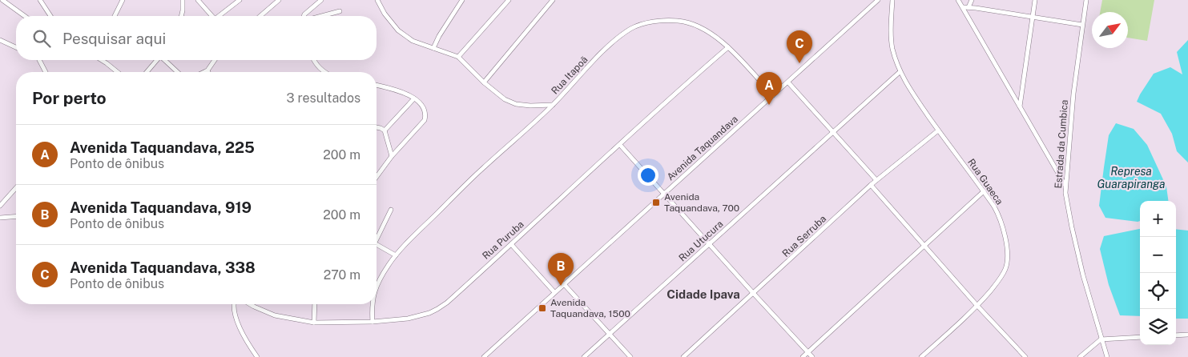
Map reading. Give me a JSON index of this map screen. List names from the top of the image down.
{
  "streets": {
    "street": [
      "Rua Itapoã",
      "Estrada da Cumbica",
      "Avenida Taquandava",
      "Rua Guaeca",
      "Rua Serruba",
      "Rua Puruba",
      "Rua Utucura"
    ]
  },
  "crossings": [
    ["Rua Itapoã", "Avenida Taquandava"],
    ["Rua Itapoã", "Rua Puruba"],
    ["Rua Guaeca", "Rua Serruba"],
    ["Rua Guaeca", "Rua Utucura"]
  ],
  "districts": ["Cidade Ipava"],
  "water": ["Represa Guarapiranga"],
  "places": {
    "transit": ["Avenida Taquandava, 700", "Avenida Taquandava, 1500"]
  },
  "north": "top right",
  "page": {
    "search": "Pesquisar aqui",
    "pins": ["C", "A", "B"],
    "heading": ["Por perto", "3 resultados"],
    "list": [
      {
        "mark": "A",
        "name": "Avenida Taquandava, 225",
        "note": "Ponto de ônibus",
        "value": "200 m"
      },
      {
        "mark": "B",
        "name": "Avenida Taquandava, 919",
        "note": "Ponto de ônibus",
        "value": "200 m"
      },
      {
        "mark": "C",
        "name": "Avenida Taquandava, 338",
        "note": "Ponto de ônibus",
        "value": "270 m"
      }
    ],
    "map_buttons": ["+", "−"]
  }
}
